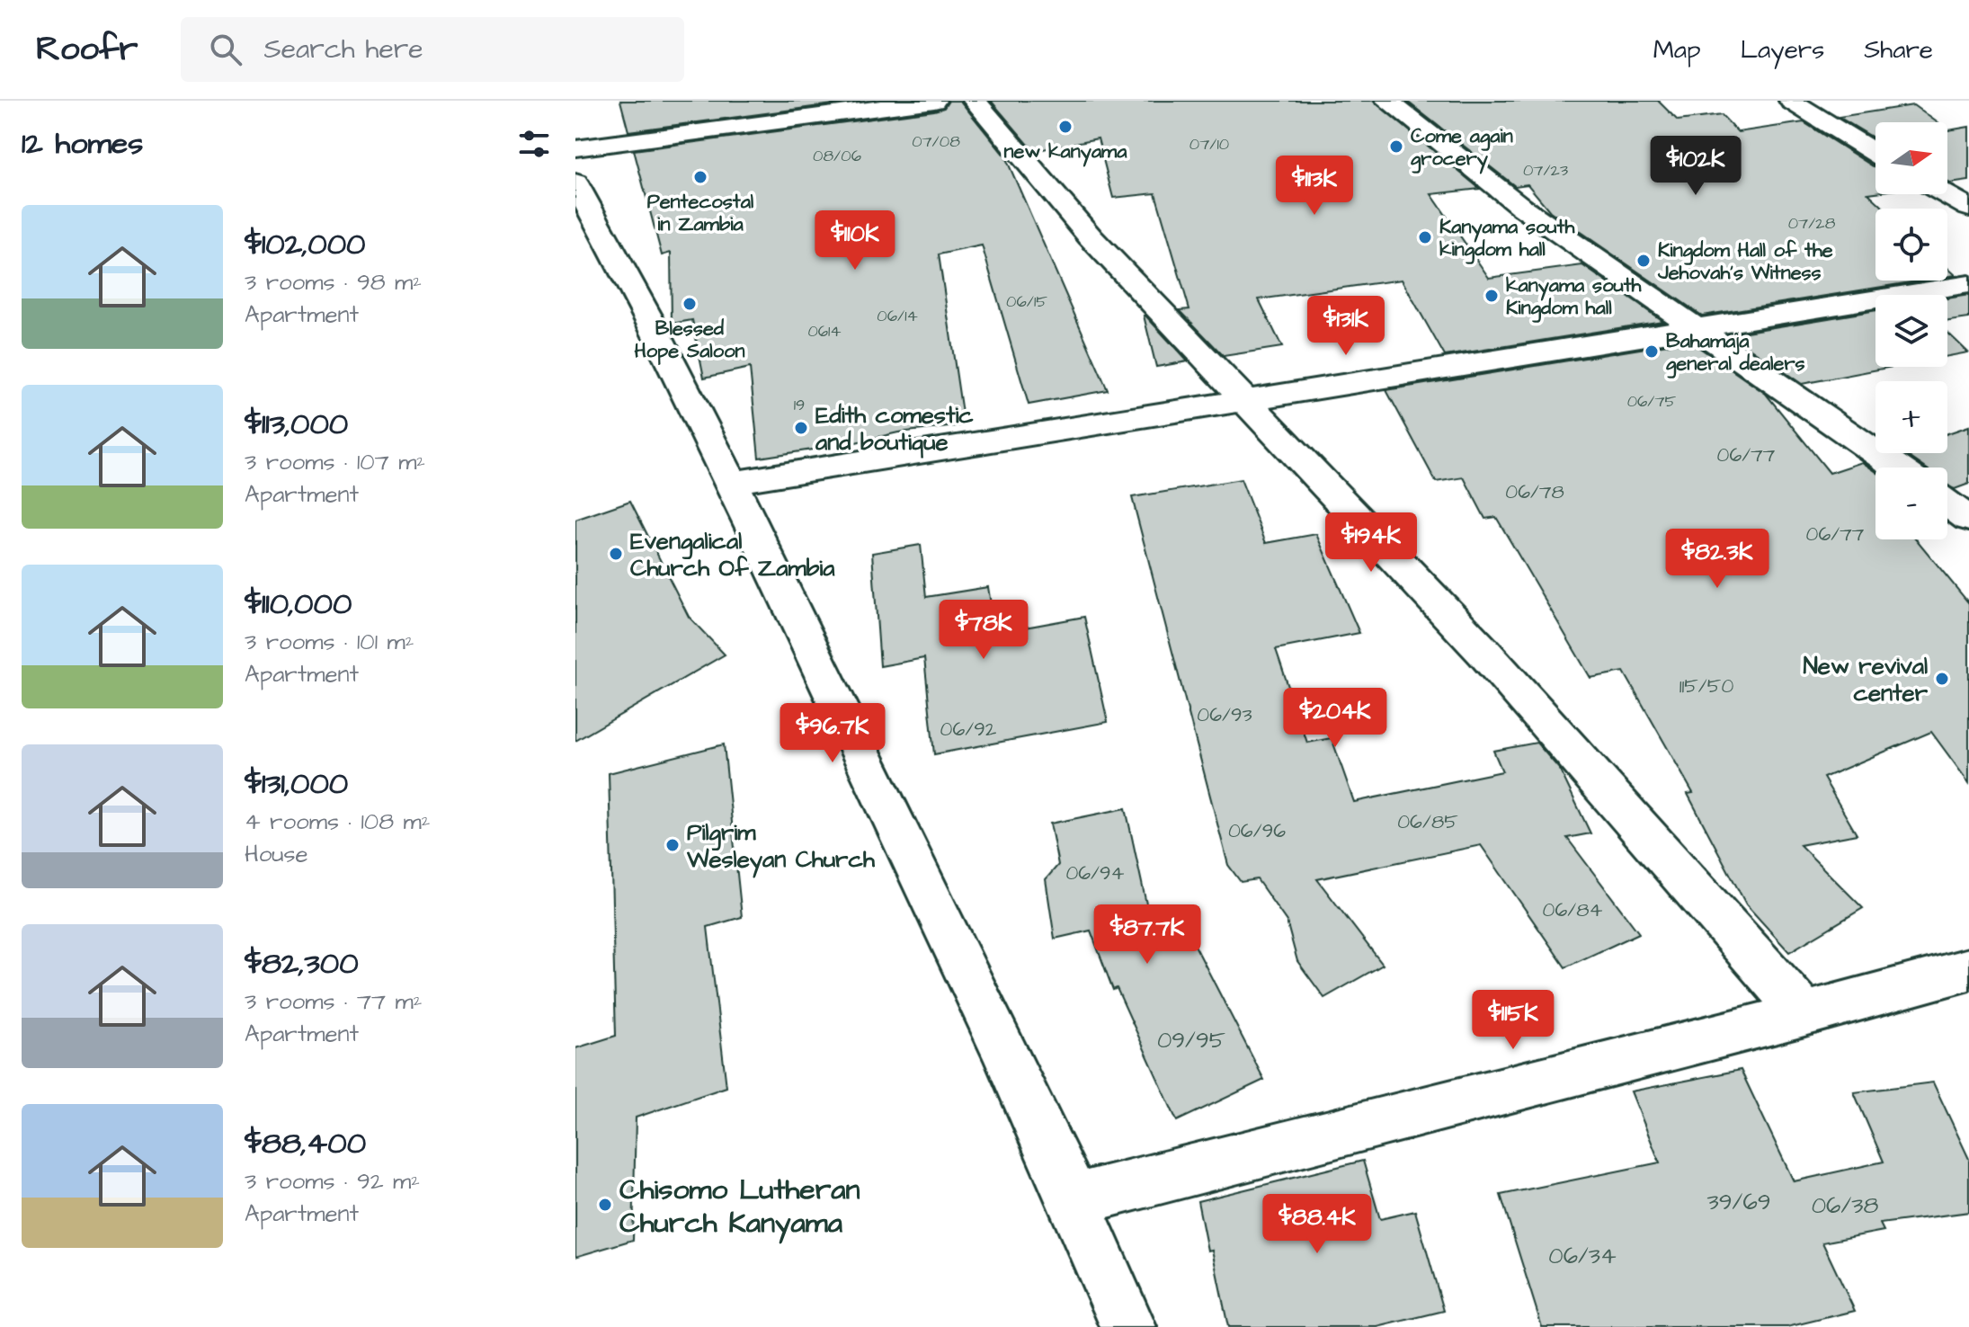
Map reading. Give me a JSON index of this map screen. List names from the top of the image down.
{
  "places": [
    "new kanyama",
    "Come again grocery",
    "Pentecostal in Zambia",
    "Kanyama south kingdom hall",
    "Kingdom Hall of the Jehovah's Witness",
    "kanyama south Kingdom hall",
    "Blessed Hope Saloon",
    "Bahamaja general dealers",
    "Edith comestic and boutique",
    "Evengalical Church Of Zambia",
    "New revival center",
    "Pilgrim Wesleyan Church",
    "Chisomo Lutheran Church Kanyama"
  ],
  "house_numbers": [
    "07/08",
    "07/10",
    "08/06",
    "07/23",
    "07/28",
    "06/15",
    "06/14",
    "0614",
    "06/75",
    "19",
    "06/77",
    "06/78",
    "06/77",
    "115/50",
    "06/93",
    "06/92",
    "06/85",
    "06/96",
    "06/94",
    "06/84",
    "09/95",
    "39/69",
    "06/38",
    "06/34"
  ],
  "north": "right",
  "page": {
    "header": "Roofr",
    "search": "Search here",
    "nav": ["Map", "Layers", "Share"],
    "heading": "12 homes",
    "map_buttons": ["+", "−"],
    "price": [
      "$102K",
      "$113K",
      "$110K",
      "$131K",
      "$194K",
      "$82.3K",
      "$78K",
      "$204K",
      "$96.7K",
      "$87.7K",
      "$115K",
      "$88.4K"
    ],
    "list": [
      {
        "name": "$102,000",
        "note": "3 rooms · 98 m² · Apartment"
      },
      {
        "name": "$113,000",
        "note": "3 rooms · 107 m² · Apartment"
      },
      {
        "name": "$110,000",
        "note": "3 rooms · 101 m² · Apartment"
      },
      {
        "name": "$131,000",
        "note": "4 rooms · 108 m² · House"
      },
      {
        "name": "$82,300",
        "note": "3 rooms · 77 m² · Apartment"
      },
      {
        "name": "$88,400",
        "note": "3 rooms · 92 m² · Apartment"
      }
    ]
  }
}
